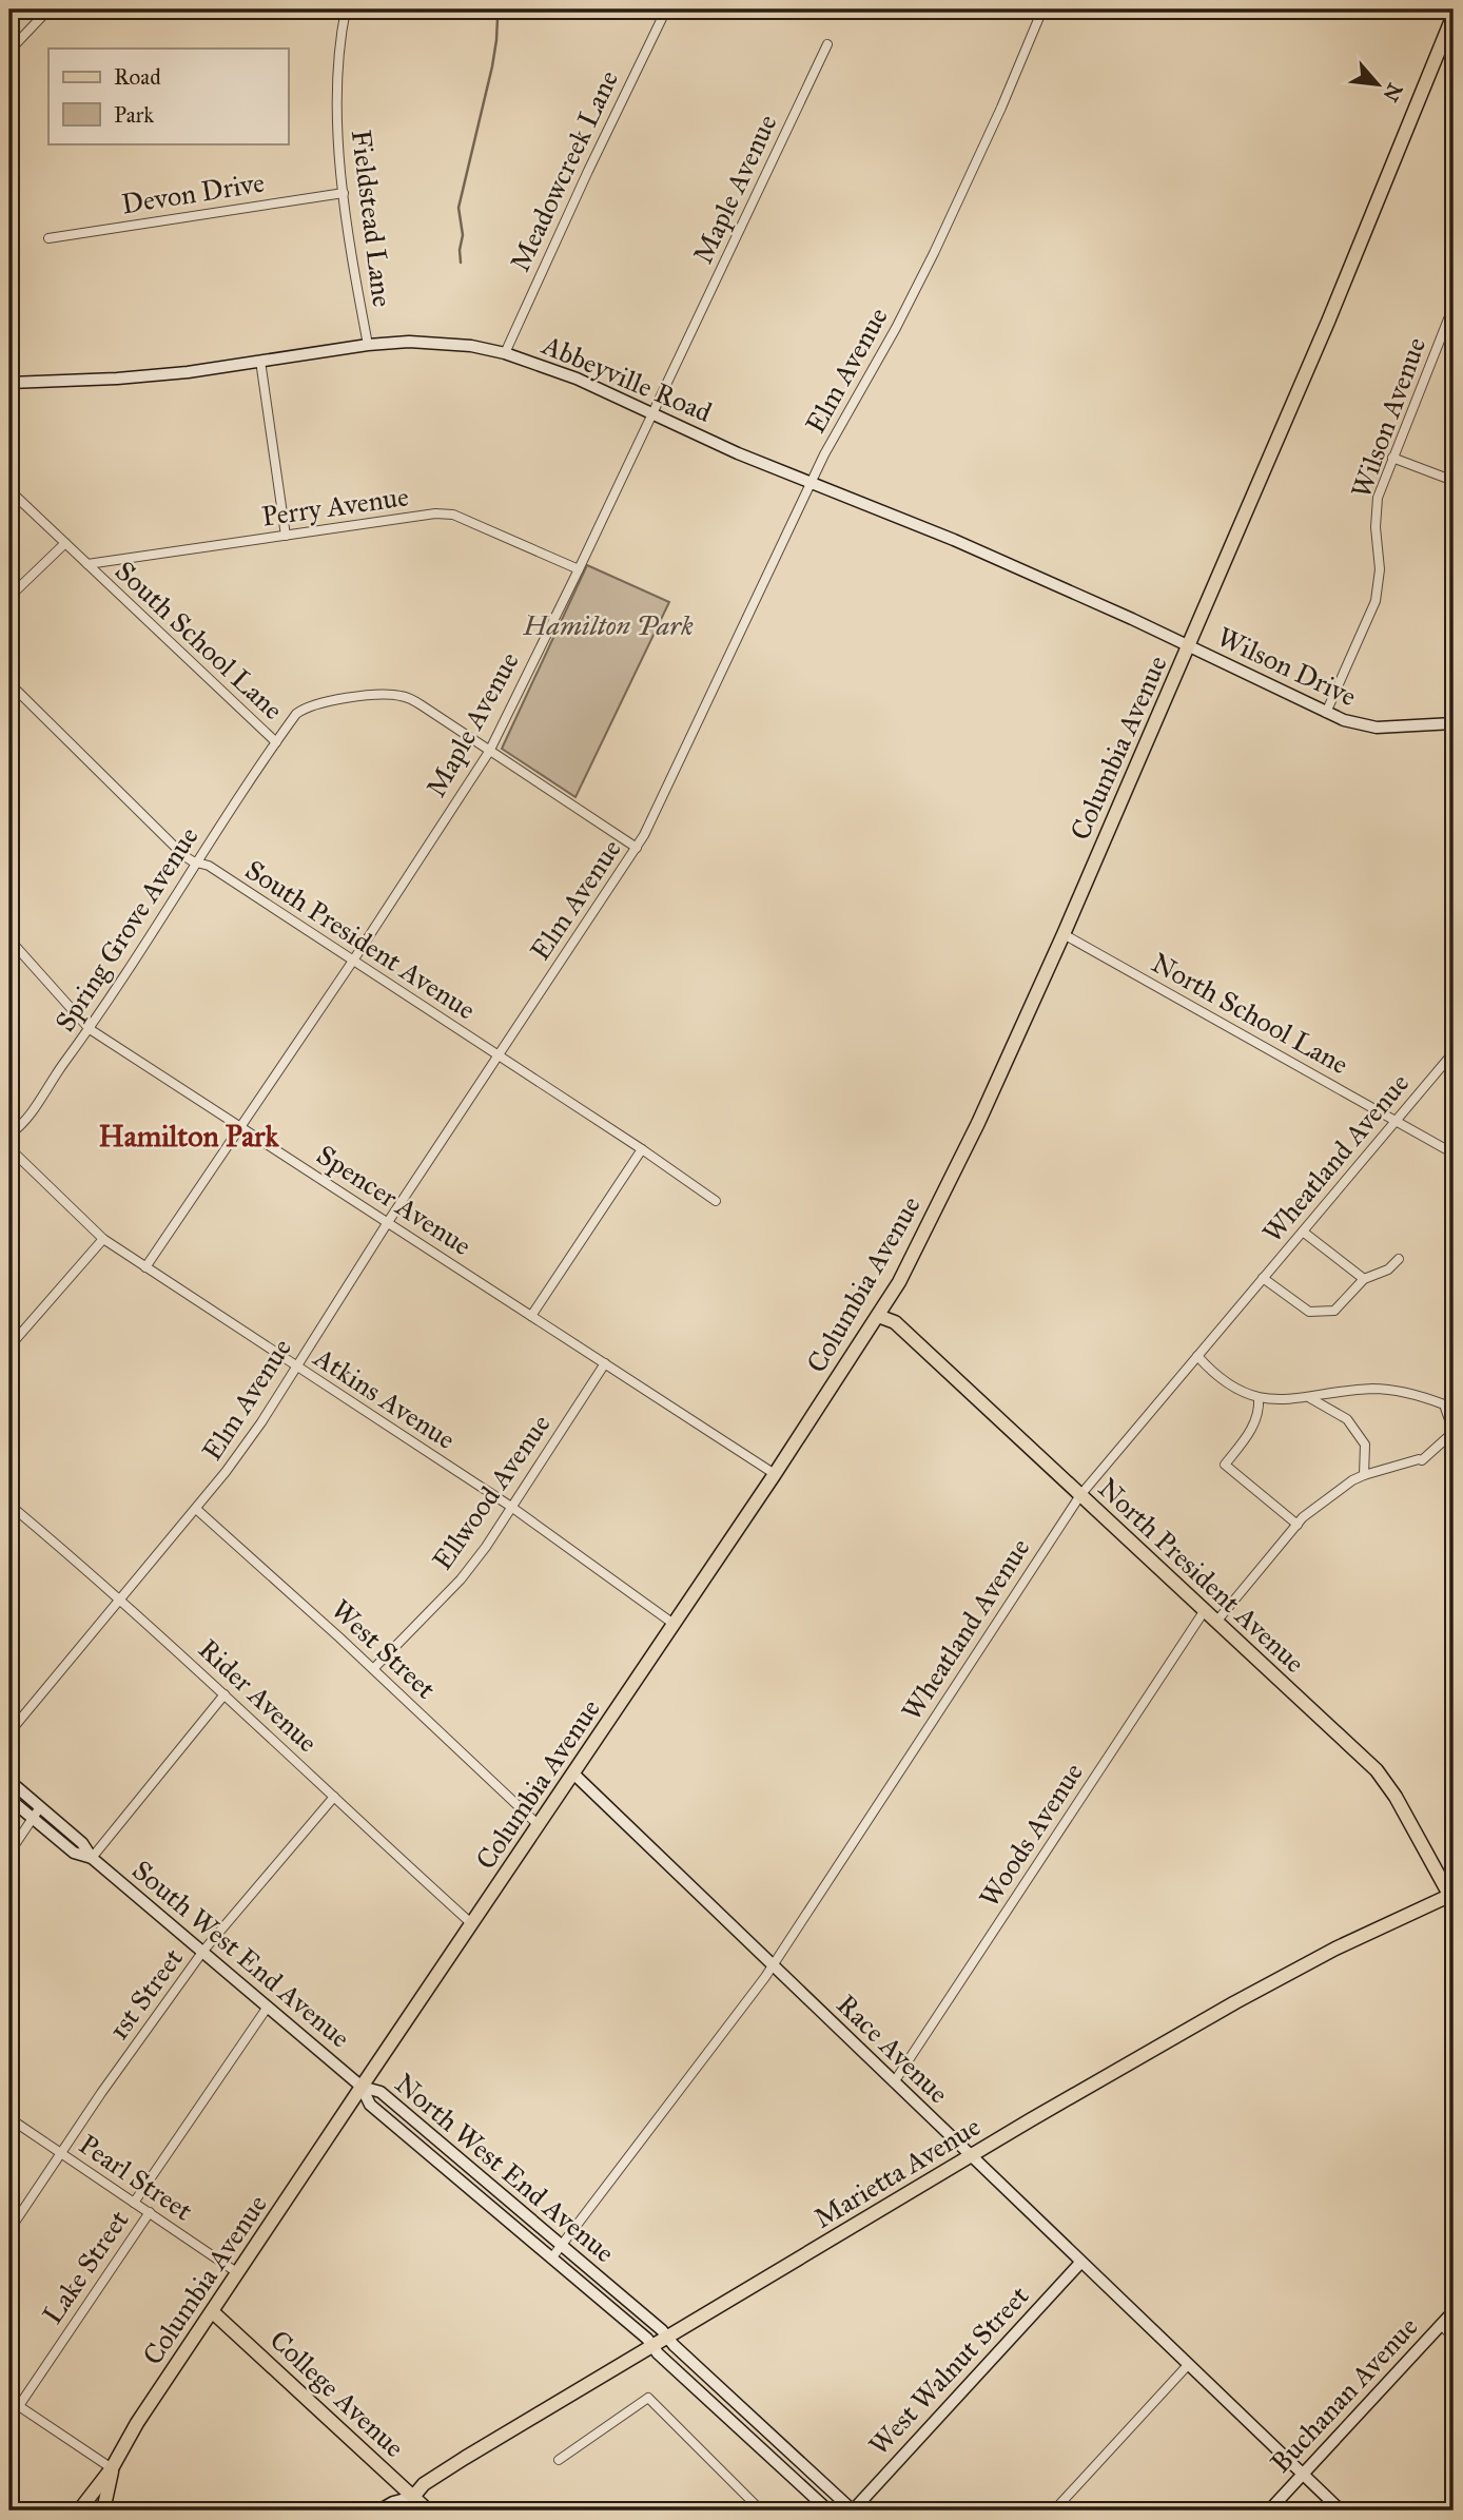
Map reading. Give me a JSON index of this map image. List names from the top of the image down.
{
  "streets": {
    "main road": [
      "Columbia Avenue",
      "North President Avenue",
      "Marietta Avenue",
      "College Avenue"
    ],
    "street": [
      "Meadowcreek Lane",
      "Maple Avenue",
      "Devon Drive",
      "Fieldstead Lane",
      "Elm Avenue",
      "Abbeyville Road",
      "Wilson Avenue",
      "Perry Avenue",
      "South School Lane",
      "Wilson Drive",
      "Spring Grove Avenue",
      "South President Avenue",
      "North School Lane",
      "Wheatland Avenue",
      "Spencer Avenue",
      "Atkins Avenue",
      "Ellwood Avenue",
      "West Street",
      "Rider Avenue",
      "Woods Avenue",
      "South West End Avenue",
      "1st Street",
      "Race Avenue",
      "North West End Avenue",
      "Pearl Street",
      "Lake Street",
      "West Walnut Street",
      "Buchanan Avenue"
    ]
  },
  "crossings": [
    ["Meadowcreek Lane", "Abbeyville Road"],
    ["Maple Avenue", "Abbeyville Road"],
    ["Maple Avenue", "Perry Avenue"],
    ["Maple Avenue", "South School Lane"],
    ["Maple Avenue", "South President Avenue"],
    ["Maple Avenue", "Spencer Avenue"],
    ["Maple Avenue", "Atkins Avenue"],
    ["Devon Drive", "Fieldstead Lane"],
    ["Fieldstead Lane", "Abbeyville Road"],
    ["Elm Avenue", "Abbeyville Road"],
    ["Elm Avenue", "South School Lane"],
    ["Elm Avenue", "South President Avenue"],
    ["Elm Avenue", "Spencer Avenue"],
    ["Elm Avenue", "Atkins Avenue"],
    ["Elm Avenue", "West Street"],
    ["Elm Avenue", "Rider Avenue"],
    ["Abbeyville Road", "Wilson Drive"],
    ["Abbeyville Road", "Columbia Avenue"],
    ["Wilson Avenue", "Wilson Drive"],
    ["Perry Avenue", "South School Lane"],
    ["South School Lane", "Spring Grove Avenue"],
    ["Wilson Drive", "Columbia Avenue"],
    ["Columbia Avenue", "North School Lane"],
    ["Columbia Avenue", "Spencer Avenue"],
    ["Columbia Avenue", "Atkins Avenue"],
    ["Columbia Avenue", "North President Avenue"],
    ["Columbia Avenue", "West Street"],
    ["Columbia Avenue", "Rider Avenue"],
    ["Columbia Avenue", "South West End Avenue"],
    ["Columbia Avenue", "Race Avenue"],
    ["Columbia Avenue", "North West End Avenue"],
    ["Columbia Avenue", "Pearl Street"],
    ["Columbia Avenue", "College Avenue"],
    ["Spring Grove Avenue", "South President Avenue"],
    ["Spring Grove Avenue", "Spencer Avenue"],
    ["North School Lane", "Wheatland Avenue"],
    ["Wheatland Avenue", "North President Avenue"],
    ["Wheatland Avenue", "Race Avenue"],
    ["Wheatland Avenue", "North West End Avenue"],
    ["Spencer Avenue", "Ellwood Avenue"],
    ["Atkins Avenue", "Ellwood Avenue"],
    ["Ellwood Avenue", "West Street"],
    ["North President Avenue", "Woods Avenue"],
    ["North President Avenue", "Marietta Avenue"],
    ["Rider Avenue", "1st Street"],
    ["Woods Avenue", "Race Avenue"],
    ["South West End Avenue", "1st Street"],
    ["South West End Avenue", "North West End Avenue"],
    ["South West End Avenue", "Lake Street"],
    ["1st Street", "Pearl Street"],
    ["Race Avenue", "Marietta Avenue"],
    ["Race Avenue", "West Walnut Street"],
    ["Race Avenue", "Buchanan Avenue"],
    ["North West End Avenue", "Marietta Avenue"],
    ["North West End Avenue", "West Walnut Street"],
    ["Marietta Avenue", "College Avenue"],
    ["Pearl Street", "Lake Street"]
  ],
  "districts": ["Hamilton Park"],
  "parks": ["Hamilton Park"],
  "legend": ["Road", "Park"],
  "north": "bottom right"
}
